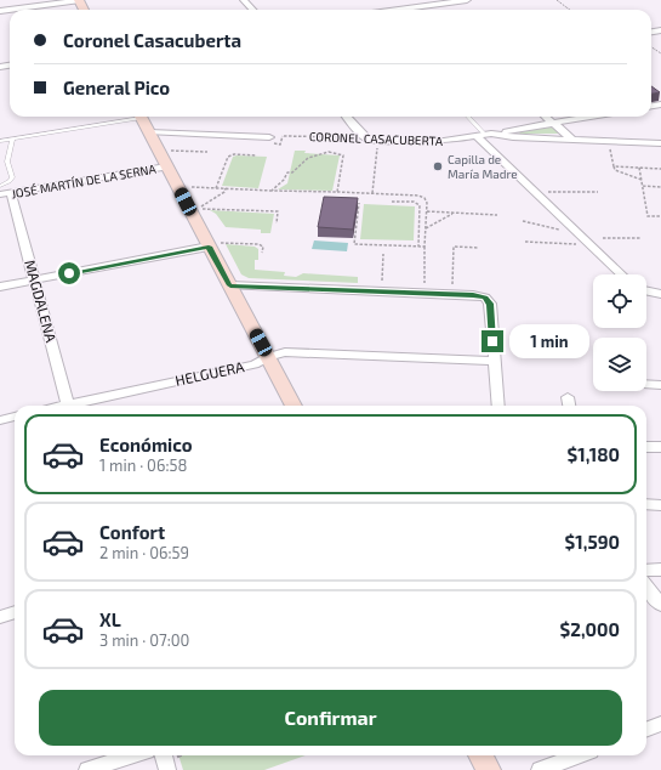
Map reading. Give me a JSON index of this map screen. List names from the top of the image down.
{
  "streets": {
    "street": [
      "CORONEL CASACUBERTA",
      "JOSÉ MARTÍN DE LA SERNA",
      "MAGDALENA",
      "HELGUERA"
    ]
  },
  "crossings": [
    ["JOSÉ MARTÍN DE LA SERNA", "MAGDALENA"]
  ],
  "places": ["Capilla de María Madre"],
  "page": {
    "banner": ["Coronel Casacuberta", "General Pico"],
    "bubble": "1 min",
    "list": [
      {
        "name": "Económico",
        "note": "1 min · 06:58",
        "value": "$1,180"
      },
      {
        "name": "Confort",
        "note": "2 min · 06:59",
        "value": "$1,590"
      },
      {
        "name": "XL",
        "note": "3 min · 07:00",
        "value": "$2,000"
      }
    ],
    "buttons": "Confirmar"
  }
}
